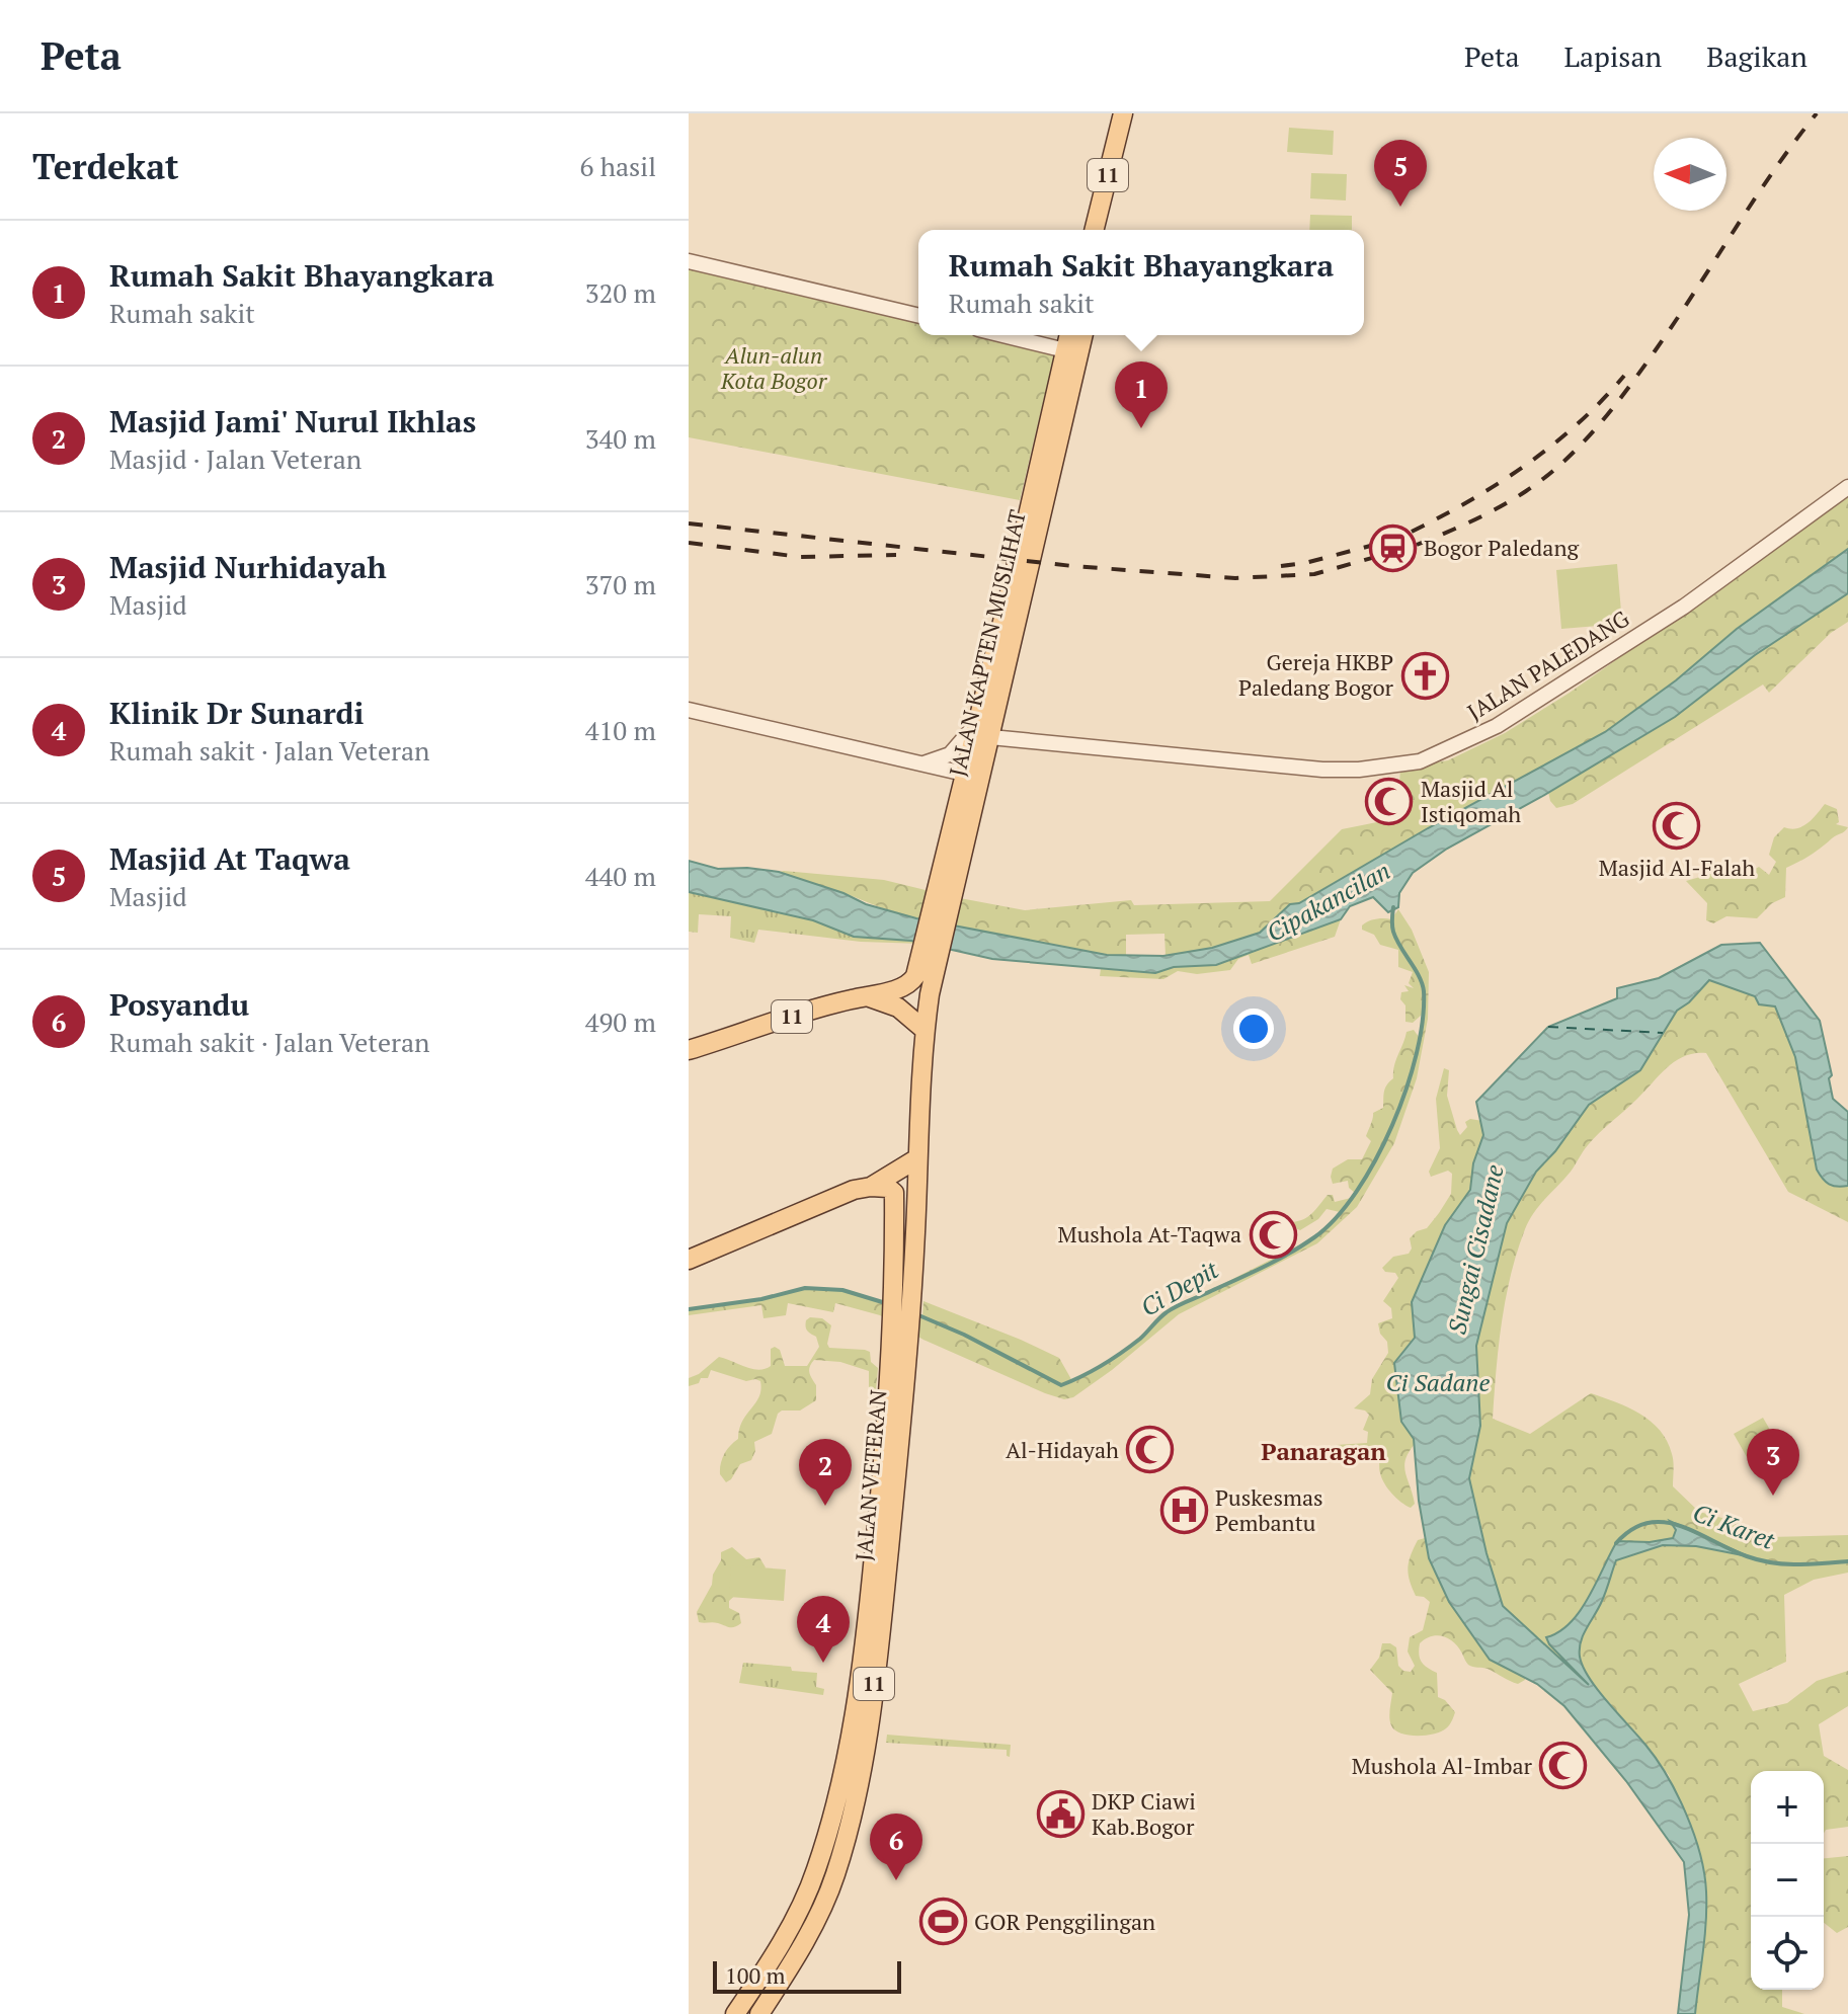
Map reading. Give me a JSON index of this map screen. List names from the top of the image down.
{
  "streets": {
    "main road": ["11", "JALAN KAPTEN MUSLIHAT", "JALAN VETERAN"],
    "street": ["JALAN PALEDANG"]
  },
  "crossings": [
    ["11", "JALAN KAPTEN MUSLIHAT"],
    ["11", "JALAN VETERAN"],
    ["JALAN KAPTEN MUSLIHAT", "JALAN PALEDANG"]
  ],
  "districts": ["Panaragan"],
  "water": [
    "Cipakancilan",
    "Sungai Cisadane",
    "Ci Depit",
    "Ci Sadane",
    "Ci Karet"
  ],
  "parks": ["Alun-alun Kota Bogor"],
  "places": {
    "station": ["Bogor Paledang"],
    "church": ["Gereja HKBP Paledang Bogor"],
    "mosque": [
      "Masjid Al Istiqomah",
      "Masjid Al-Falah",
      "Mushola At-Taqwa",
      "Al-Hidayah",
      "Mushola Al-Imbar"
    ],
    "hospital": ["Puskesmas Pembantu"],
    "public building": ["DKP Ciawi Kab.Bogor"],
    "sports": ["GOR Penggilingan"]
  },
  "scale_bar": "100 m",
  "north": "left",
  "page": {
    "header": "Peta",
    "nav": ["Peta", "Lapisan", "Bagikan"],
    "heading": ["Terdekat", "6 hasil"],
    "pins": [
      "5",
      "1",
      "3",
      "2",
      "4",
      "6"
    ],
    "list": [
      {
        "mark": "1",
        "name": "Rumah Sakit Bhayangkara",
        "note": "Rumah sakit",
        "value": "320 m"
      },
      {
        "mark": "2",
        "name": "Masjid Jami' Nurul Ikhlas",
        "note": "Masjid · Jalan Veteran",
        "value": "340 m"
      },
      {
        "mark": "3",
        "name": "Masjid Nurhidayah",
        "note": "Masjid",
        "value": "370 m"
      },
      {
        "mark": "4",
        "name": "Klinik Dr Sunardi",
        "note": "Rumah sakit · Jalan Veteran",
        "value": "410 m"
      },
      {
        "mark": "5",
        "name": "Masjid At Taqwa",
        "note": "Masjid",
        "value": "440 m"
      },
      {
        "mark": "6",
        "name": "Posyandu",
        "note": "Rumah sakit · Jalan Veteran",
        "value": "490 m"
      }
    ],
    "popup": ["Rumah Sakit Bhayangkara", "Rumah sakit"],
    "map_buttons": ["+", "−"],
    "scale": "100 m"
  }
}
